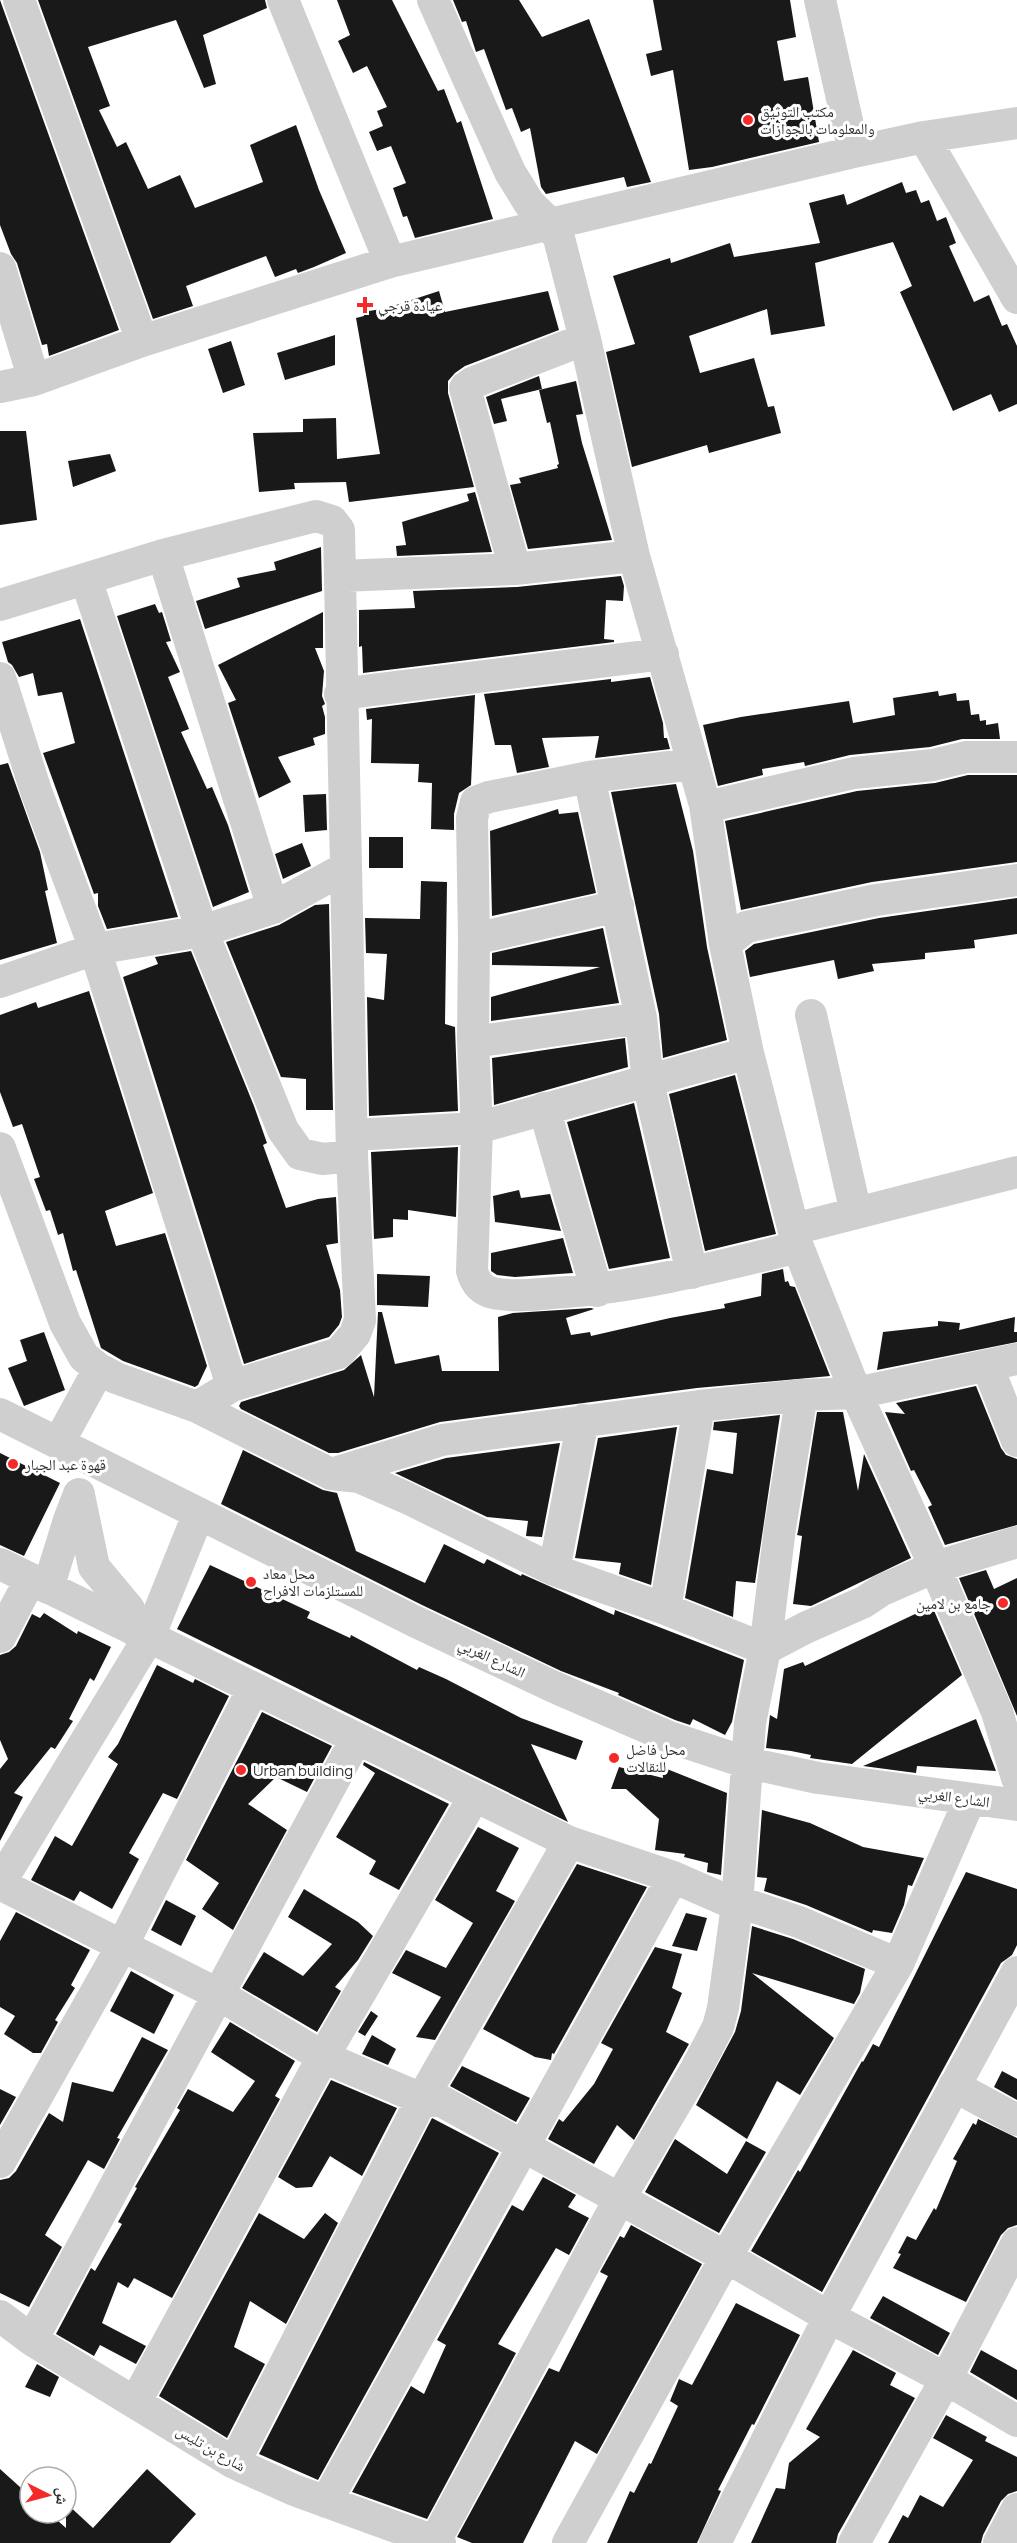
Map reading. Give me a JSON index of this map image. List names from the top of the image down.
{
  "streets": {
    "street": ["الشارع الغربي", "شارع بن تليس"]
  },
  "places": {
    "other": [
      "مكتب التوثيق والمعلومات بالجوازات",
      "قهوة عبد الجبار",
      "محل معاد للمستلزمات الافراح",
      "جامع بن لامين",
      "محل فاضل للنقالات",
      "Urban building"
    ],
    "health": ["عيادة قرجي"]
  },
  "north": "right"
}
